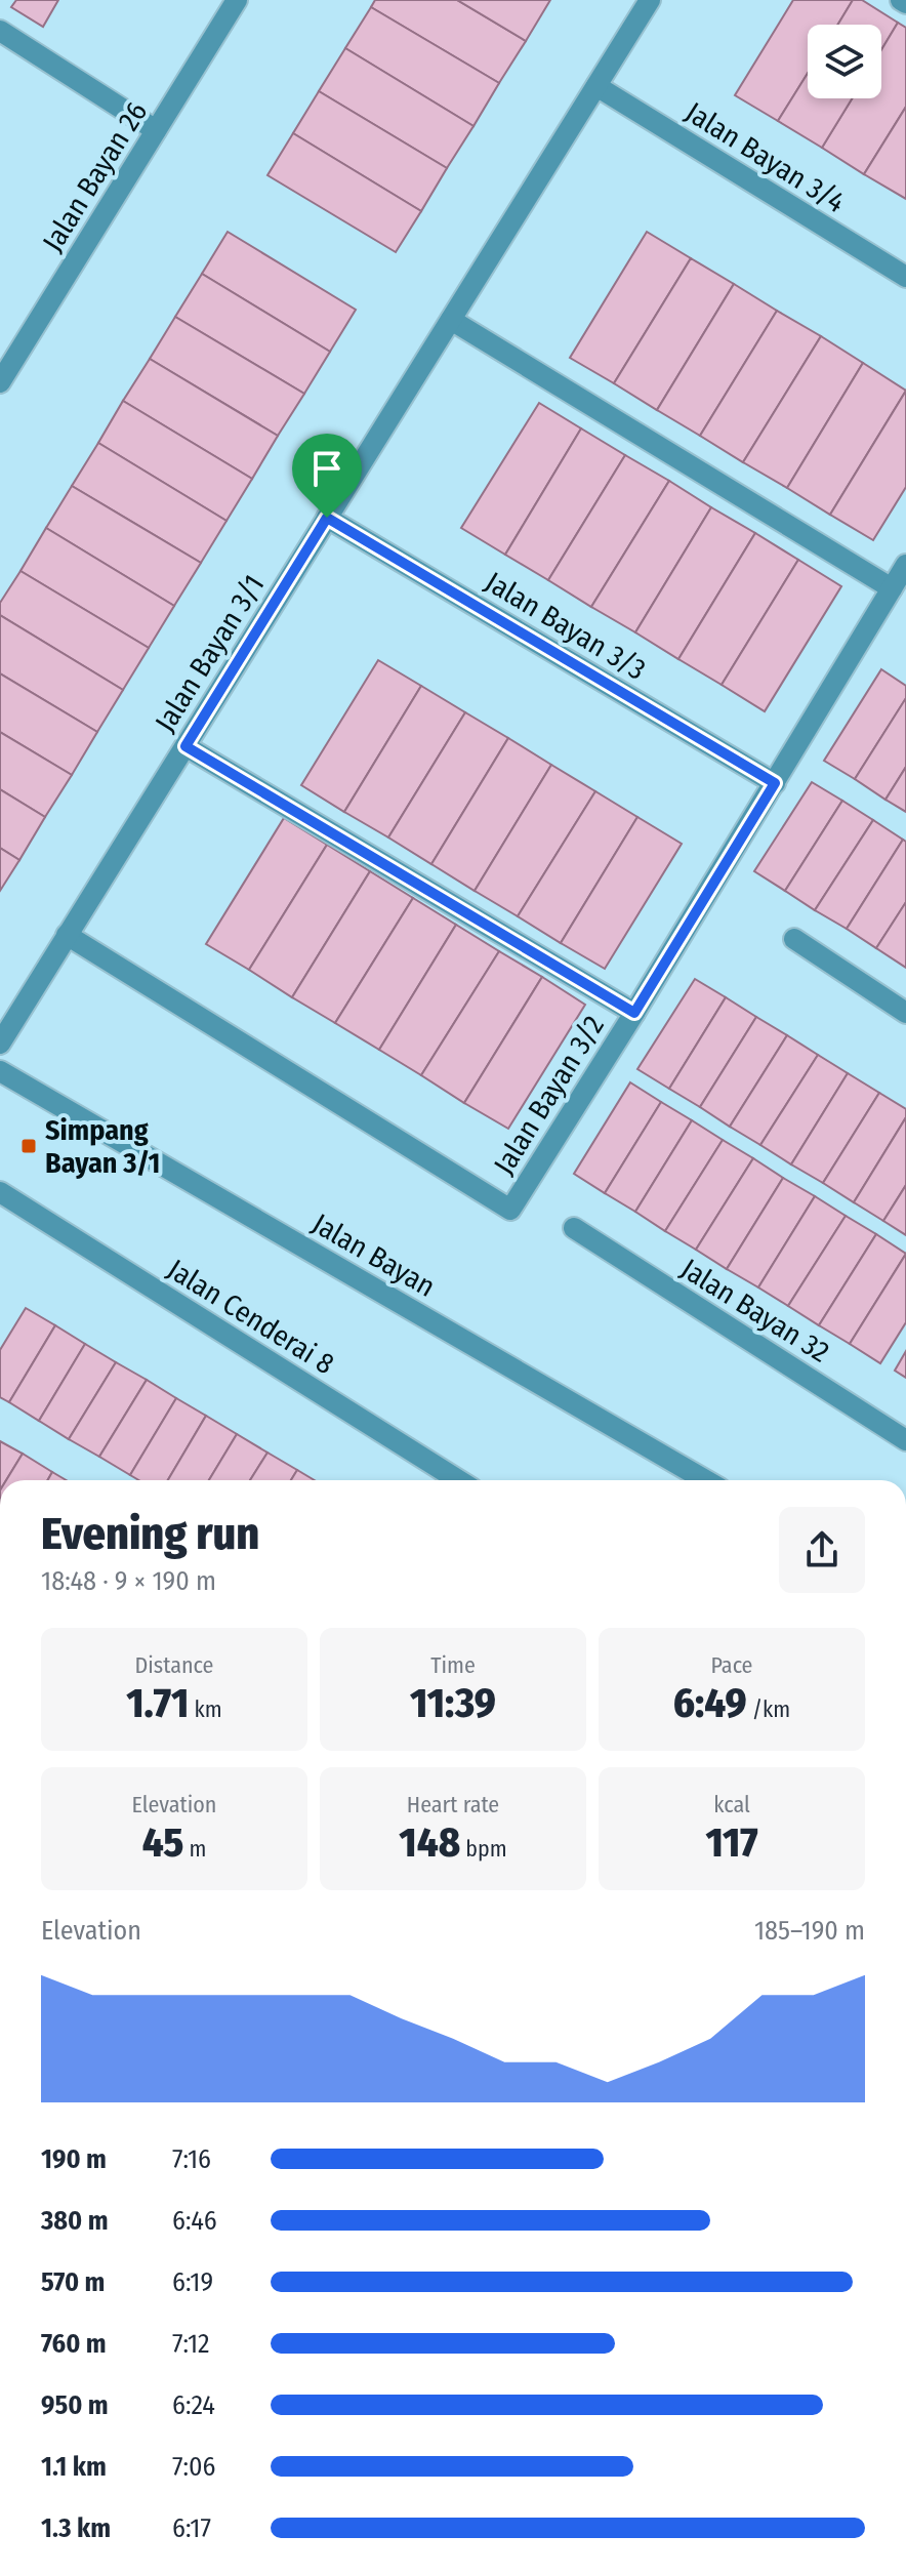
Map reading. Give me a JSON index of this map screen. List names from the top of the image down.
{
  "streets": {
    "street": [
      "Jalan Bayan 3/4",
      "Jalan Bayan 26",
      "Jalan Bayan 3/3",
      "Jalan Bayan 3/1",
      "Jalan Bayan 3/2",
      "Jalan Bayan",
      "Jalan Bayan 32",
      "Jalan Cenderai 8"
    ]
  },
  "crossings": [
    ["Jalan Bayan 3/4", "Jalan Bayan 3/1"],
    ["Jalan Bayan 3/3", "Jalan Bayan 3/1"],
    ["Jalan Bayan 3/3", "Jalan Bayan 3/2"],
    ["Jalan Bayan 3/1", "Jalan Bayan 3/2"]
  ],
  "places": {
    "transit": ["Simpang Bayan 3/1"]
  },
  "page": {
    "heading": ["Evening run", "18:48 · 9 × 190 m"],
    "stats": [
      ["Distance", "1.71 km"],
      ["Time", "11:39"],
      ["Pace", "6:49 /km"],
      ["Elevation", "45 m"],
      ["Heart rate", "148 bpm"],
      ["kcal", "117"]
    ],
    "chart": ["Elevation", "185–190 m"],
    "list": [
      {
        "name": "190 m",
        "note": "7:16"
      },
      {
        "name": "380 m",
        "note": "6:46"
      },
      {
        "name": "570 m",
        "note": "6:19"
      },
      {
        "name": "760 m",
        "note": "7:12"
      },
      {
        "name": "950 m",
        "note": "6:24"
      },
      {
        "name": "1.1 km",
        "note": "7:06"
      },
      {
        "name": "1.3 km",
        "note": "6:17"
      }
    ]
  }
}
